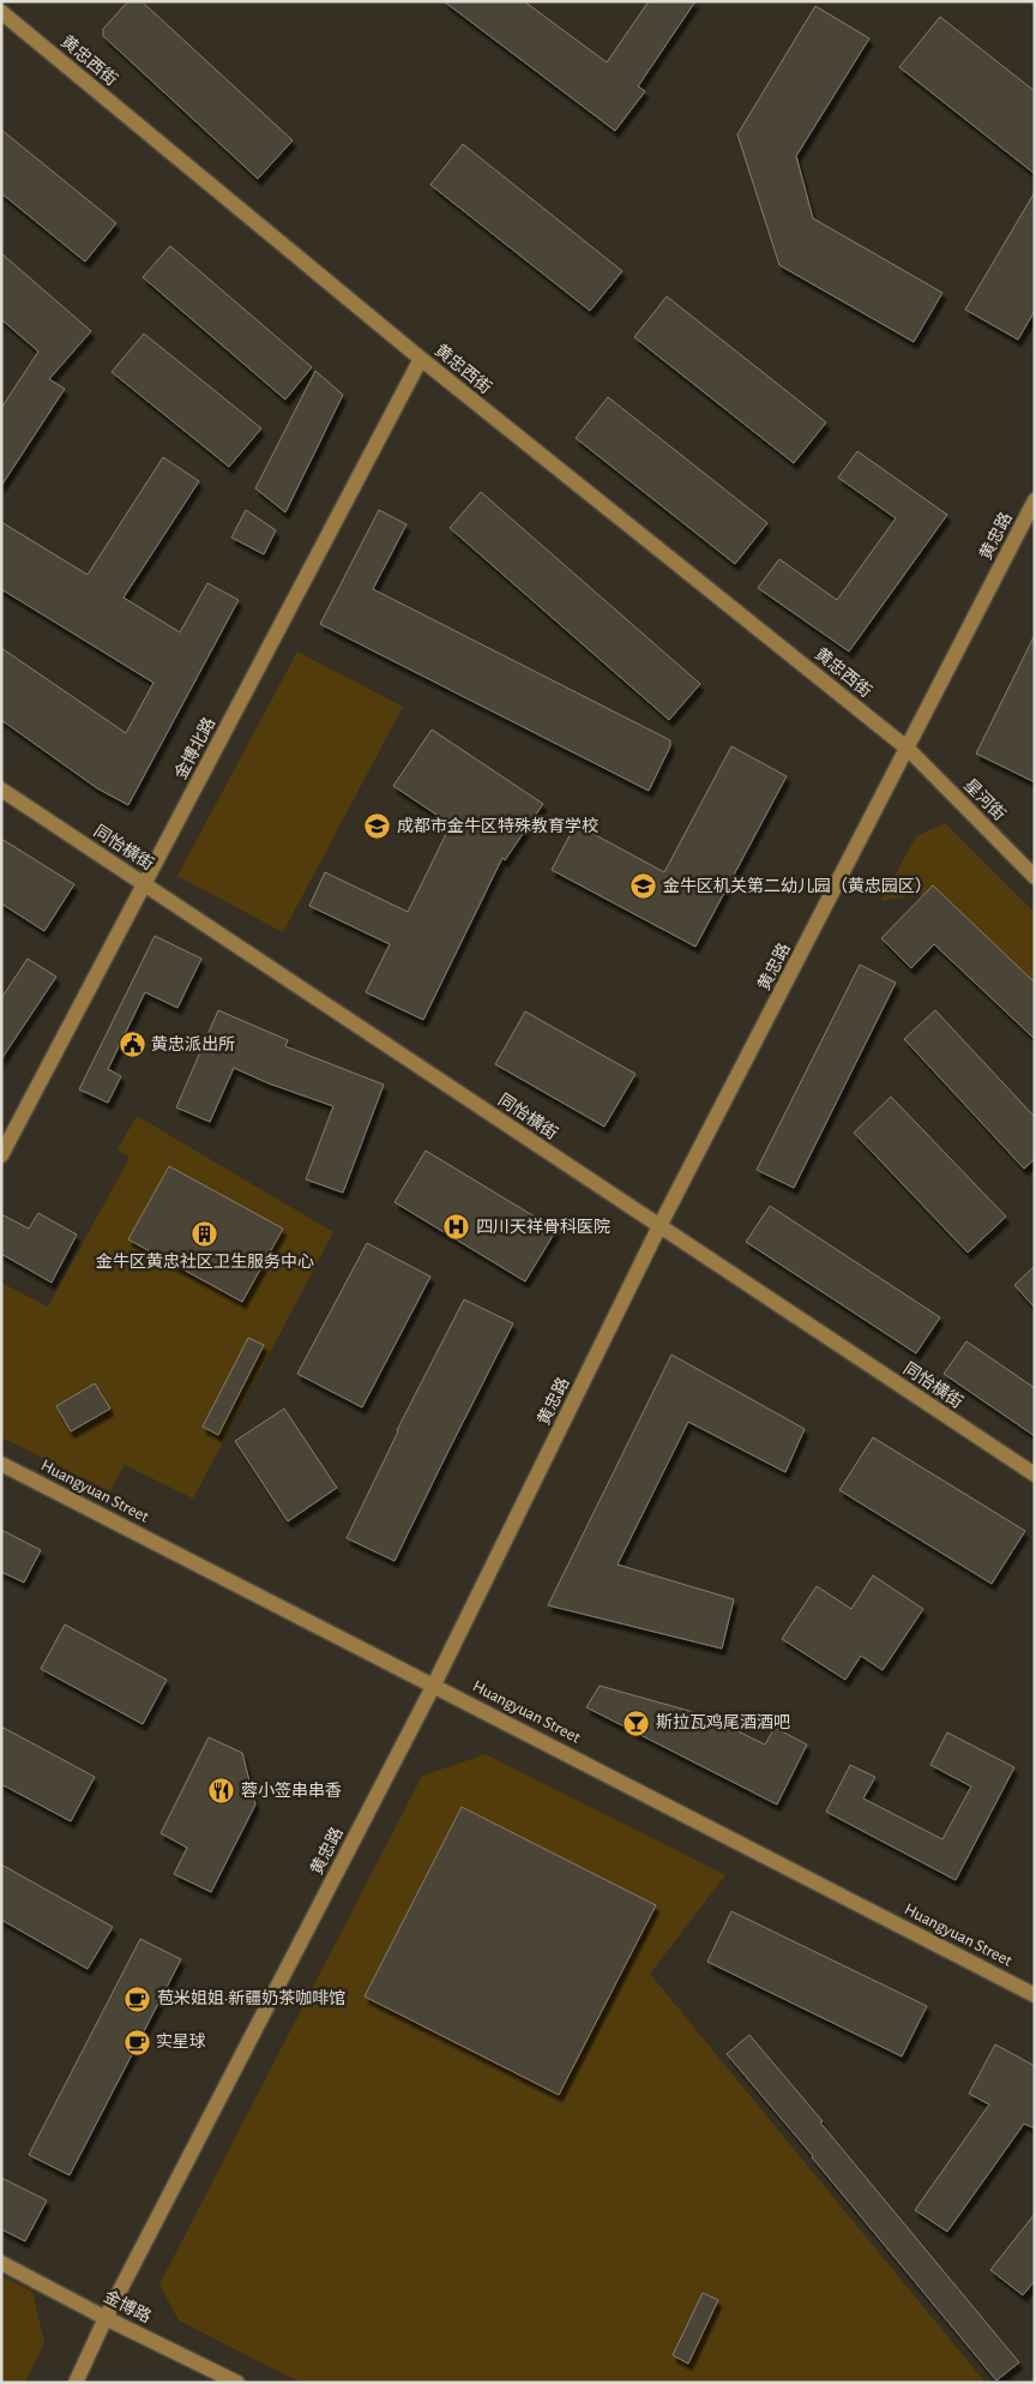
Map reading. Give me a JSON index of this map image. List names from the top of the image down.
{
  "streets": {
    "street": [
      "黄忠西街",
      "黄忠路",
      "金博北路",
      "星河街",
      "同怡横街",
      "Huangyuan Street",
      "金博路"
    ]
  },
  "crossings": [
    ["黄忠西街", "黄忠路"],
    ["黄忠西街", "金博北路"],
    ["黄忠西街", "星河街"],
    ["黄忠路", "星河街"],
    ["黄忠路", "同怡横街"],
    ["黄忠路", "Huangyuan Street"],
    ["黄忠路", "金博路"],
    ["金博北路", "同怡横街"]
  ],
  "places": {
    "school or university": ["成都市金牛区特殊教育学校", "金牛区机关第二幼儿园（黄忠园区）"],
    "public building": ["黄忠派出所"],
    "hospital": ["四川天祥骨科医院"],
    "building": ["金牛区黄忠社区卫生服务中心"],
    "bar": ["斯拉瓦鸡尾酒酒吧"],
    "restaurant": ["蓉小签串串香"],
    "cafe": ["苞米姐姐·新疆奶茶咖啡馆", "实星球"]
  }
}
